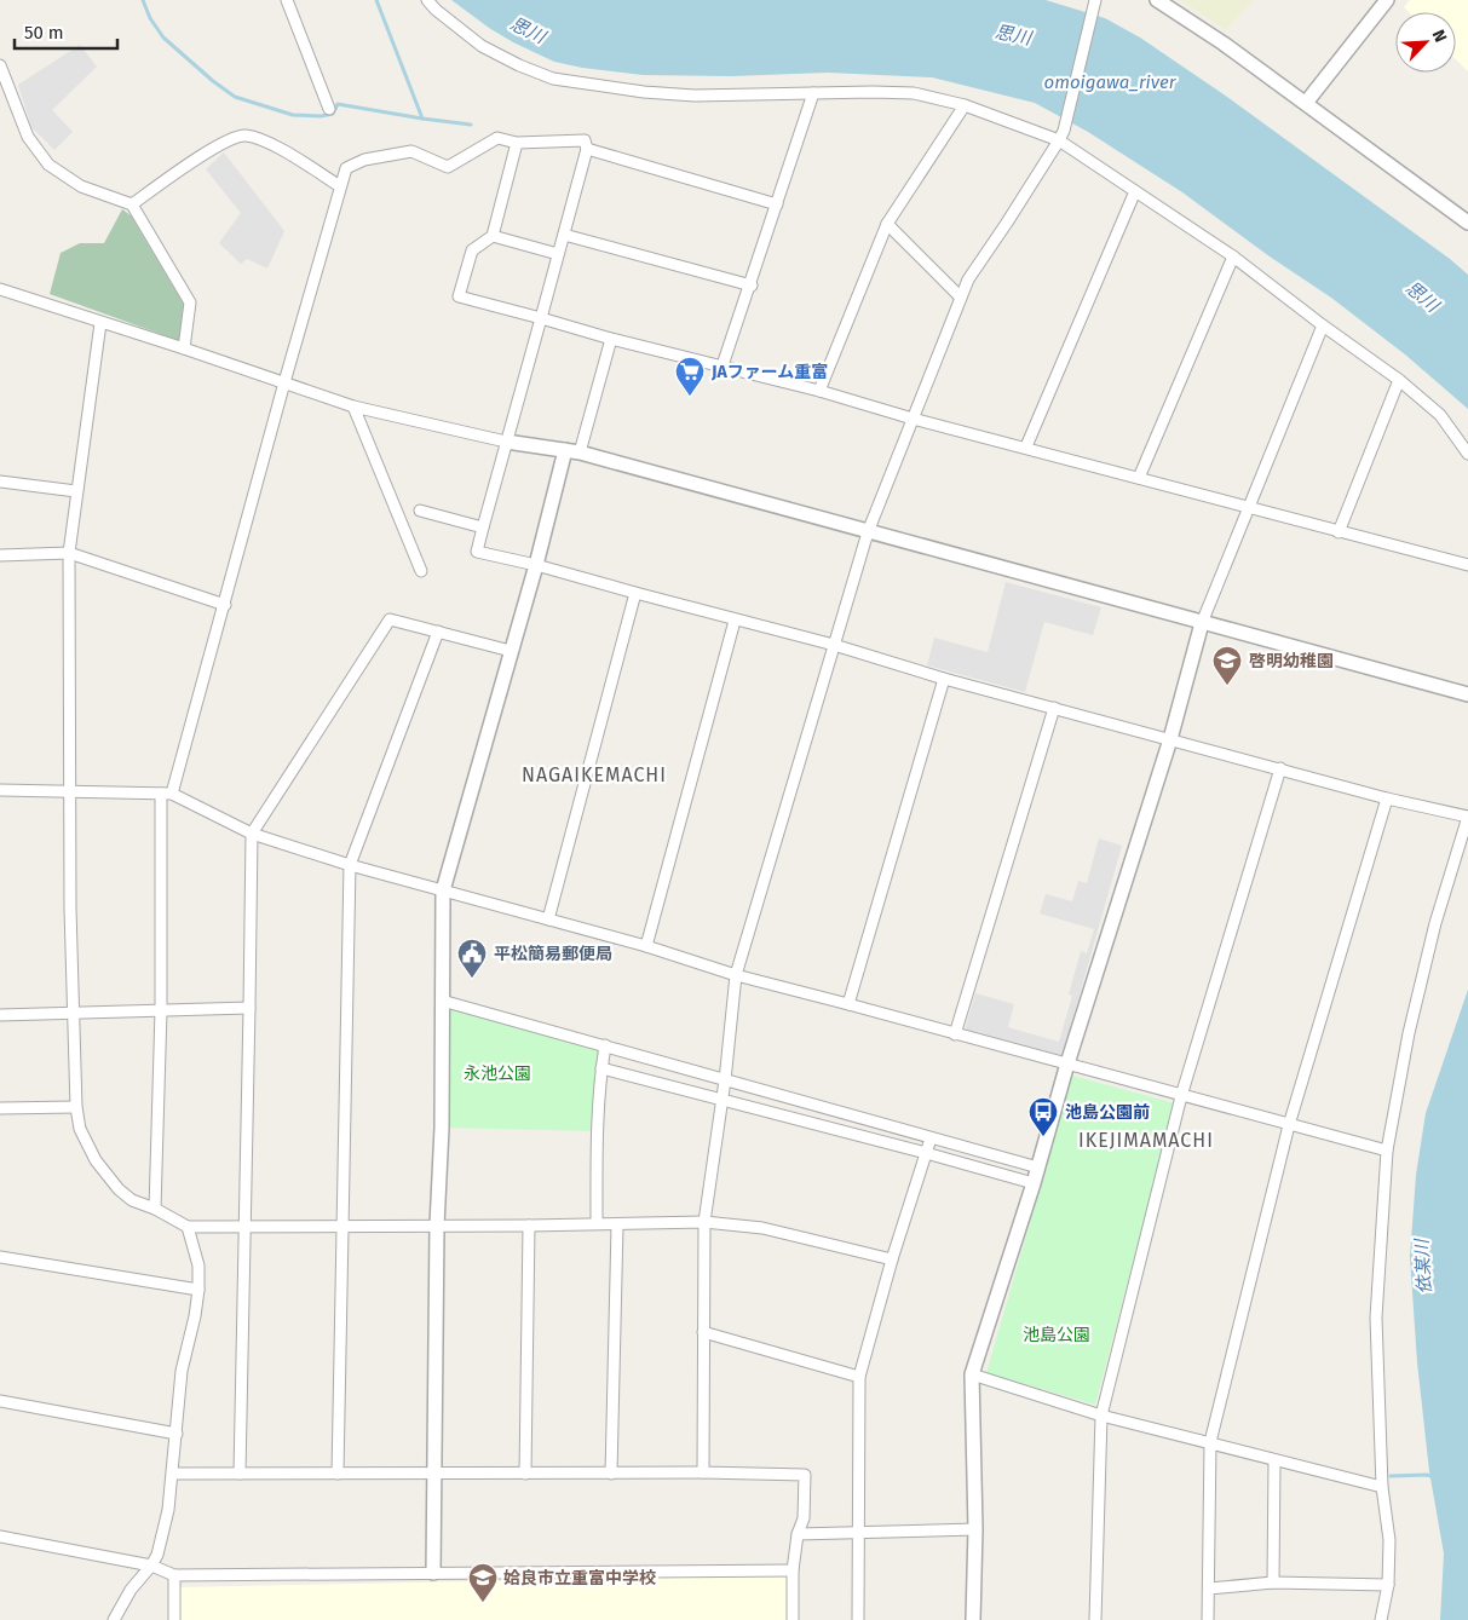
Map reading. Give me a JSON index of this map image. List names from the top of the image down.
{
  "districts": ["NAGAIKEMACHI", "IKEJIMAMACHI"],
  "water": ["思川", "omoigawa_river", "依某川"],
  "parks": ["永池公園", "池島公園"],
  "places": {
    "supermarket": ["JAファーム重富"],
    "school or university": ["啓明幼稚園", "姶良市立重富中学校"],
    "public building": ["平松簡易郵便局"],
    "bus stop": ["池島公園前"]
  },
  "scale_bar": "50 m",
  "north": "top right"
}
